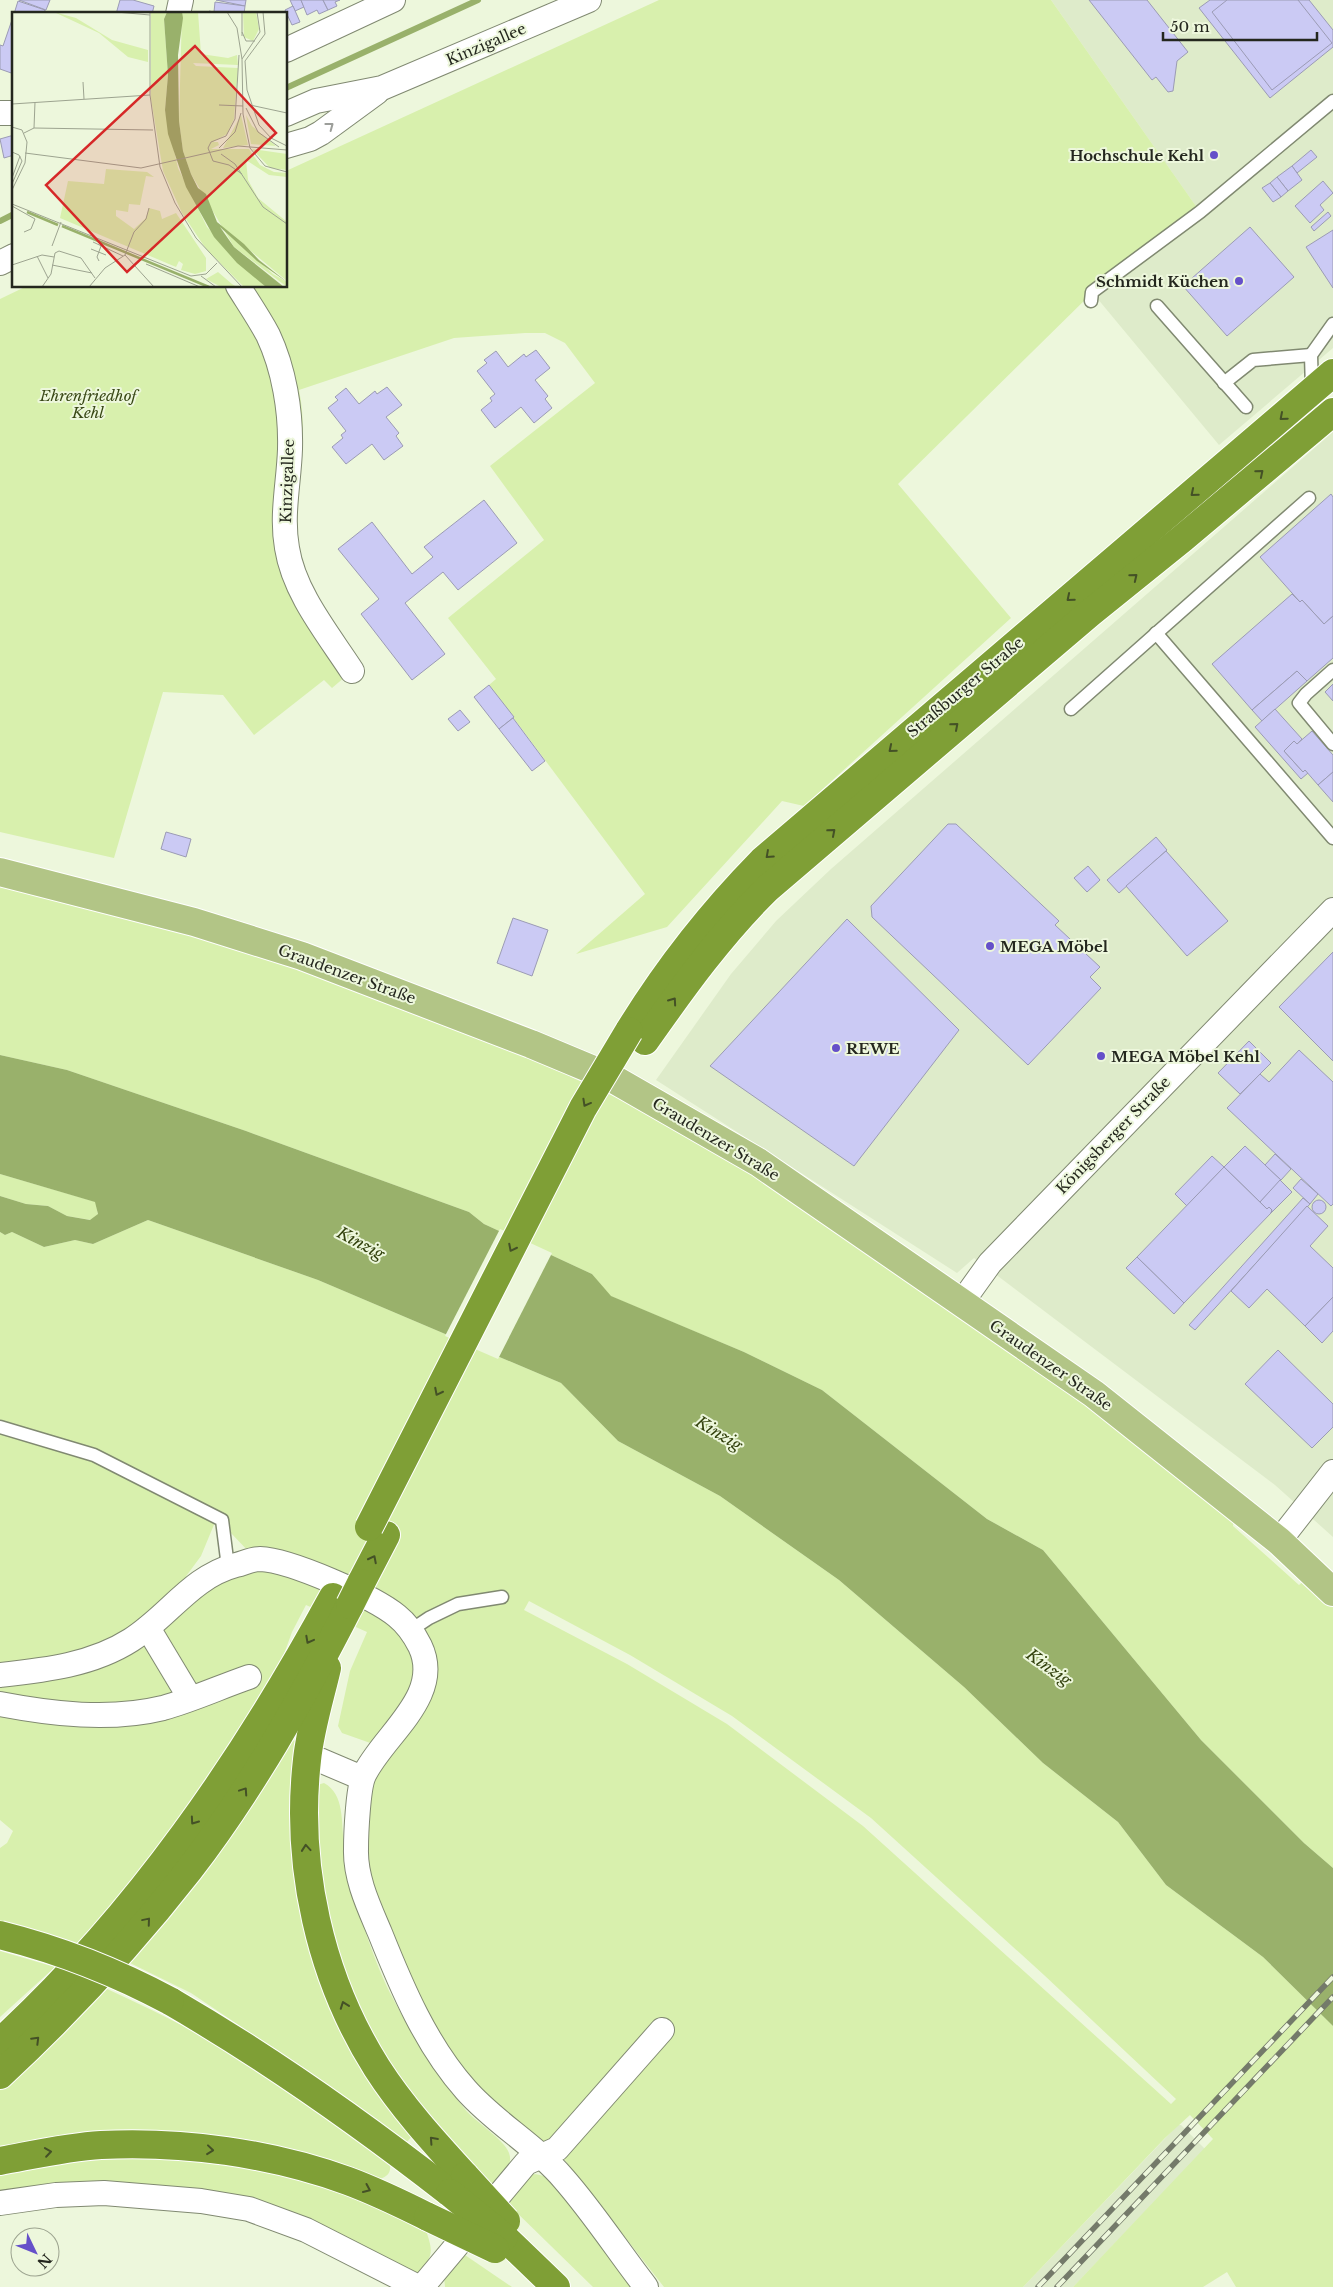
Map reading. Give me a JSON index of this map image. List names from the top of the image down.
{
  "streets": {
    "highway": ["Straßburger Straße"],
    "main road": ["Graudenzer Straße"],
    "street": ["Kinzigallee", "Königsberger Straße"]
  },
  "crossings": [
    ["Graudenzer Straße", "Königsberger Straße"]
  ],
  "water": ["Kinzig"],
  "parks": ["Ehrenfriedhof Kehl"],
  "places": [
    "Hochschule Kehl",
    "Schmidt Küchen",
    "MEGA Möbel",
    "REWE",
    "MEGA Möbel Kehl"
  ],
  "scale_bar": "50 m",
  "north": "bottom right"
}
